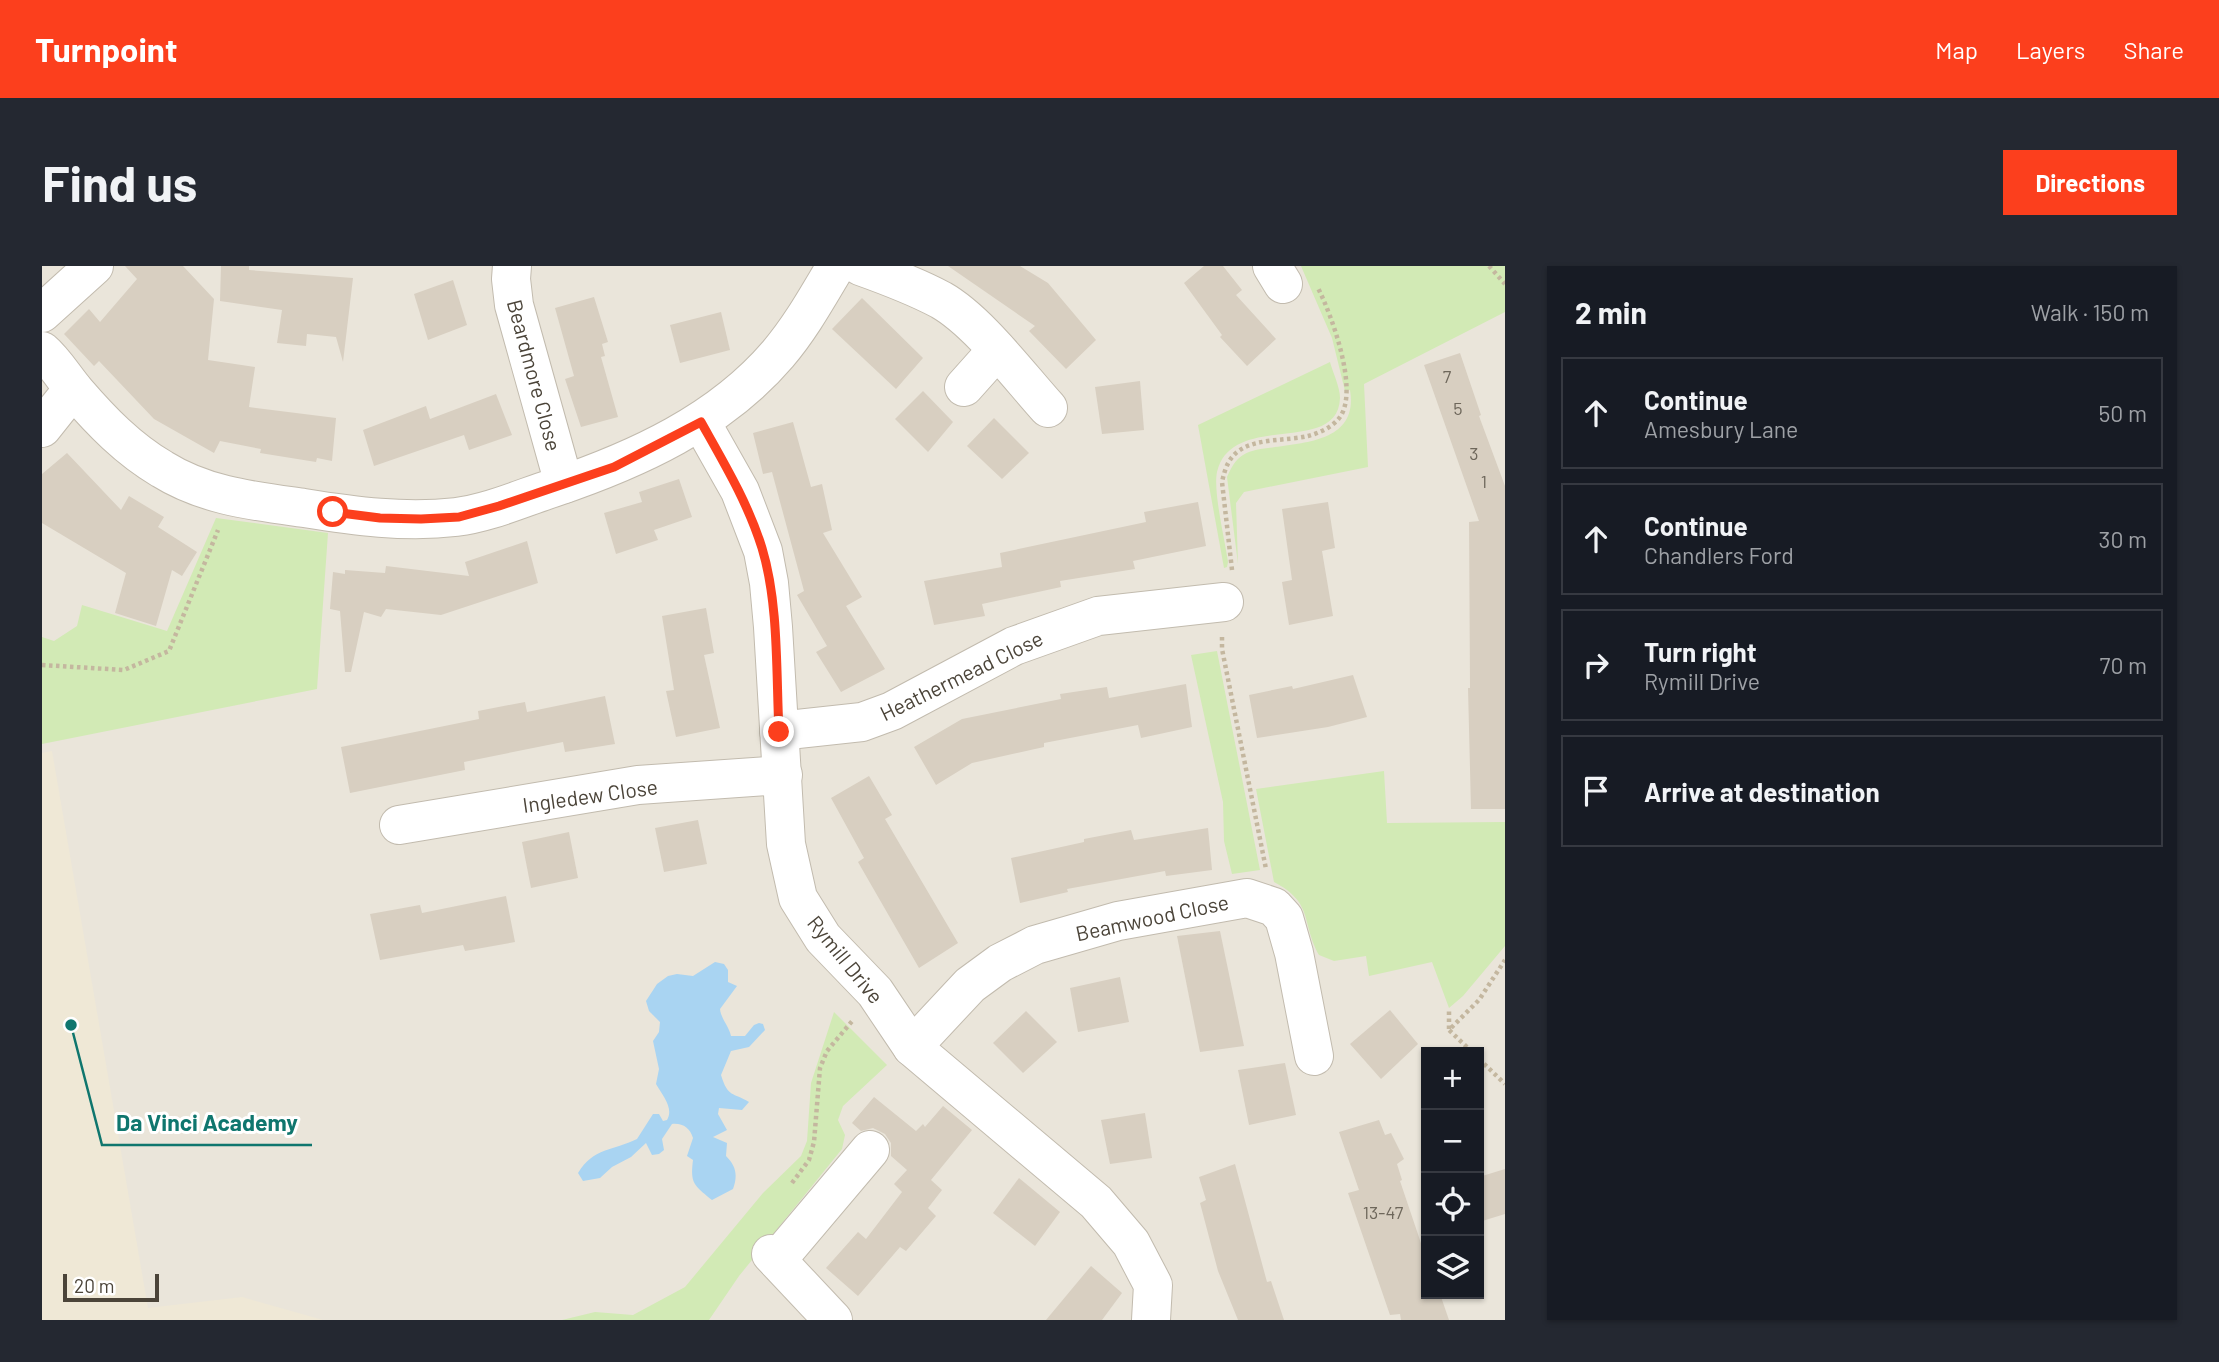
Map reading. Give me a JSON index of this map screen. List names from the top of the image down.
{
  "streets": {
    "street": [
      "Beardmore Close",
      "Heathermead Close",
      "Ingledew Close",
      "Beamwood Close",
      "Rymill Drive"
    ]
  },
  "crossings": [
    ["Heathermead Close", "Rymill Drive"],
    ["Ingledew Close", "Rymill Drive"],
    ["Beamwood Close", "Rymill Drive"]
  ],
  "places": ["Da Vinci Academy"],
  "house_numbers": [
    "7",
    "5",
    "3",
    "1",
    "13-47"
  ],
  "scale_bar": "20 m",
  "page": {
    "header": "Turnpoint",
    "nav": ["Map", "Layers", "Share"],
    "buttons": "Directions",
    "title": "Find us",
    "heading": ["2 min", "Walk · 150 m"],
    "list": [
      ["Continue", "Amesbury Lane", "50 m"],
      ["Continue", "Chandlers Ford", "30 m"],
      ["Turn right", "Rymill Drive", "70 m"],
      "Arrive at destination"
    ],
    "map_buttons": ["+", "−"],
    "scale": "20 m"
  }
}
